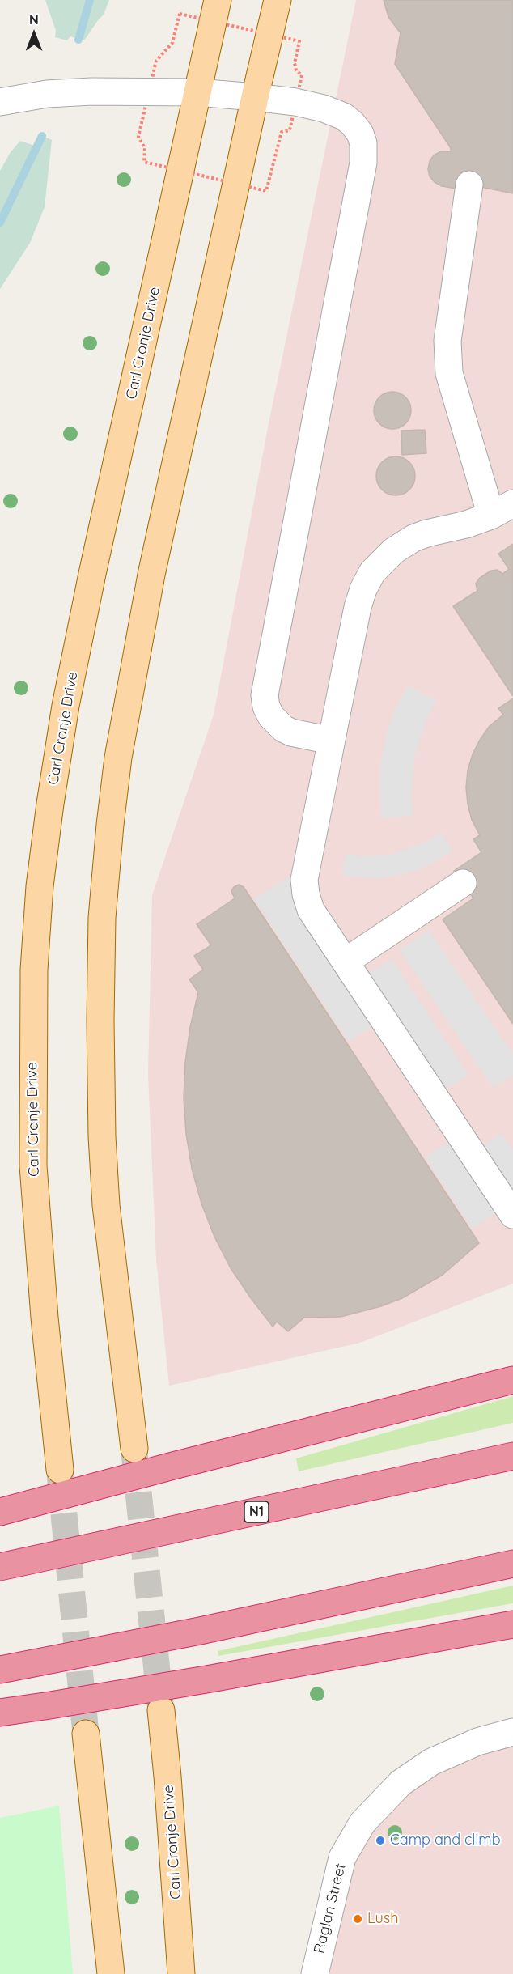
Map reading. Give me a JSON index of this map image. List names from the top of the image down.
{
  "streets": {
    "highway": ["N1"],
    "main road": ["Carl Cronje Drive"],
    "street": ["Raglan Street"]
  },
  "places": ["Camp and climb", "Lush"],
  "north": "top"
}
